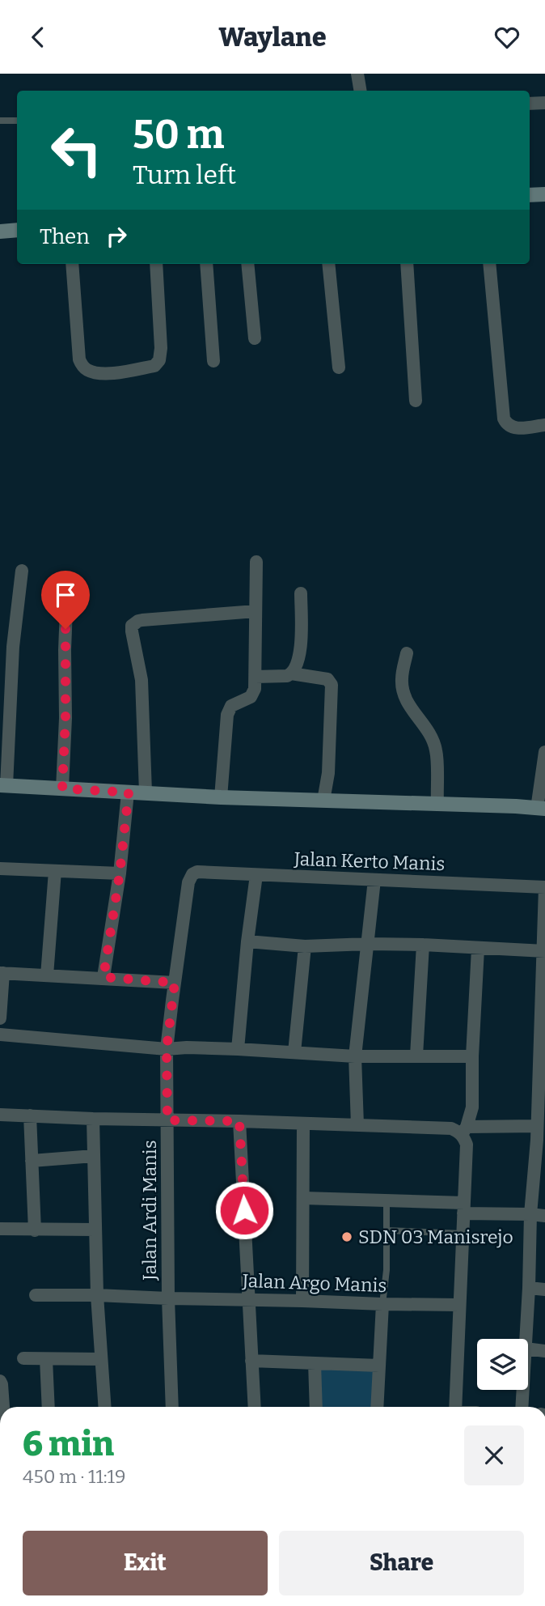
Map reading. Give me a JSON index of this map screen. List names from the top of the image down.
{
  "streets": {
    "street": ["Jalan Kerto Manis", "Jalan Ardi Manis", "Jalan Argo Manis"]
  },
  "crossings": [
    ["Jalan Kerto Manis", "Jalan Ardi Manis"],
    ["Jalan Ardi Manis", "Jalan Argo Manis"]
  ],
  "places": ["SDN 03 Manisrejo"],
  "page": {
    "header": "Waylane",
    "turn": ["50 m", "Turn left"],
    "then": "Then",
    "heading": ["6 min", "450 m · 11:19"],
    "buttons": ["Exit", "Share"]
  }
}
